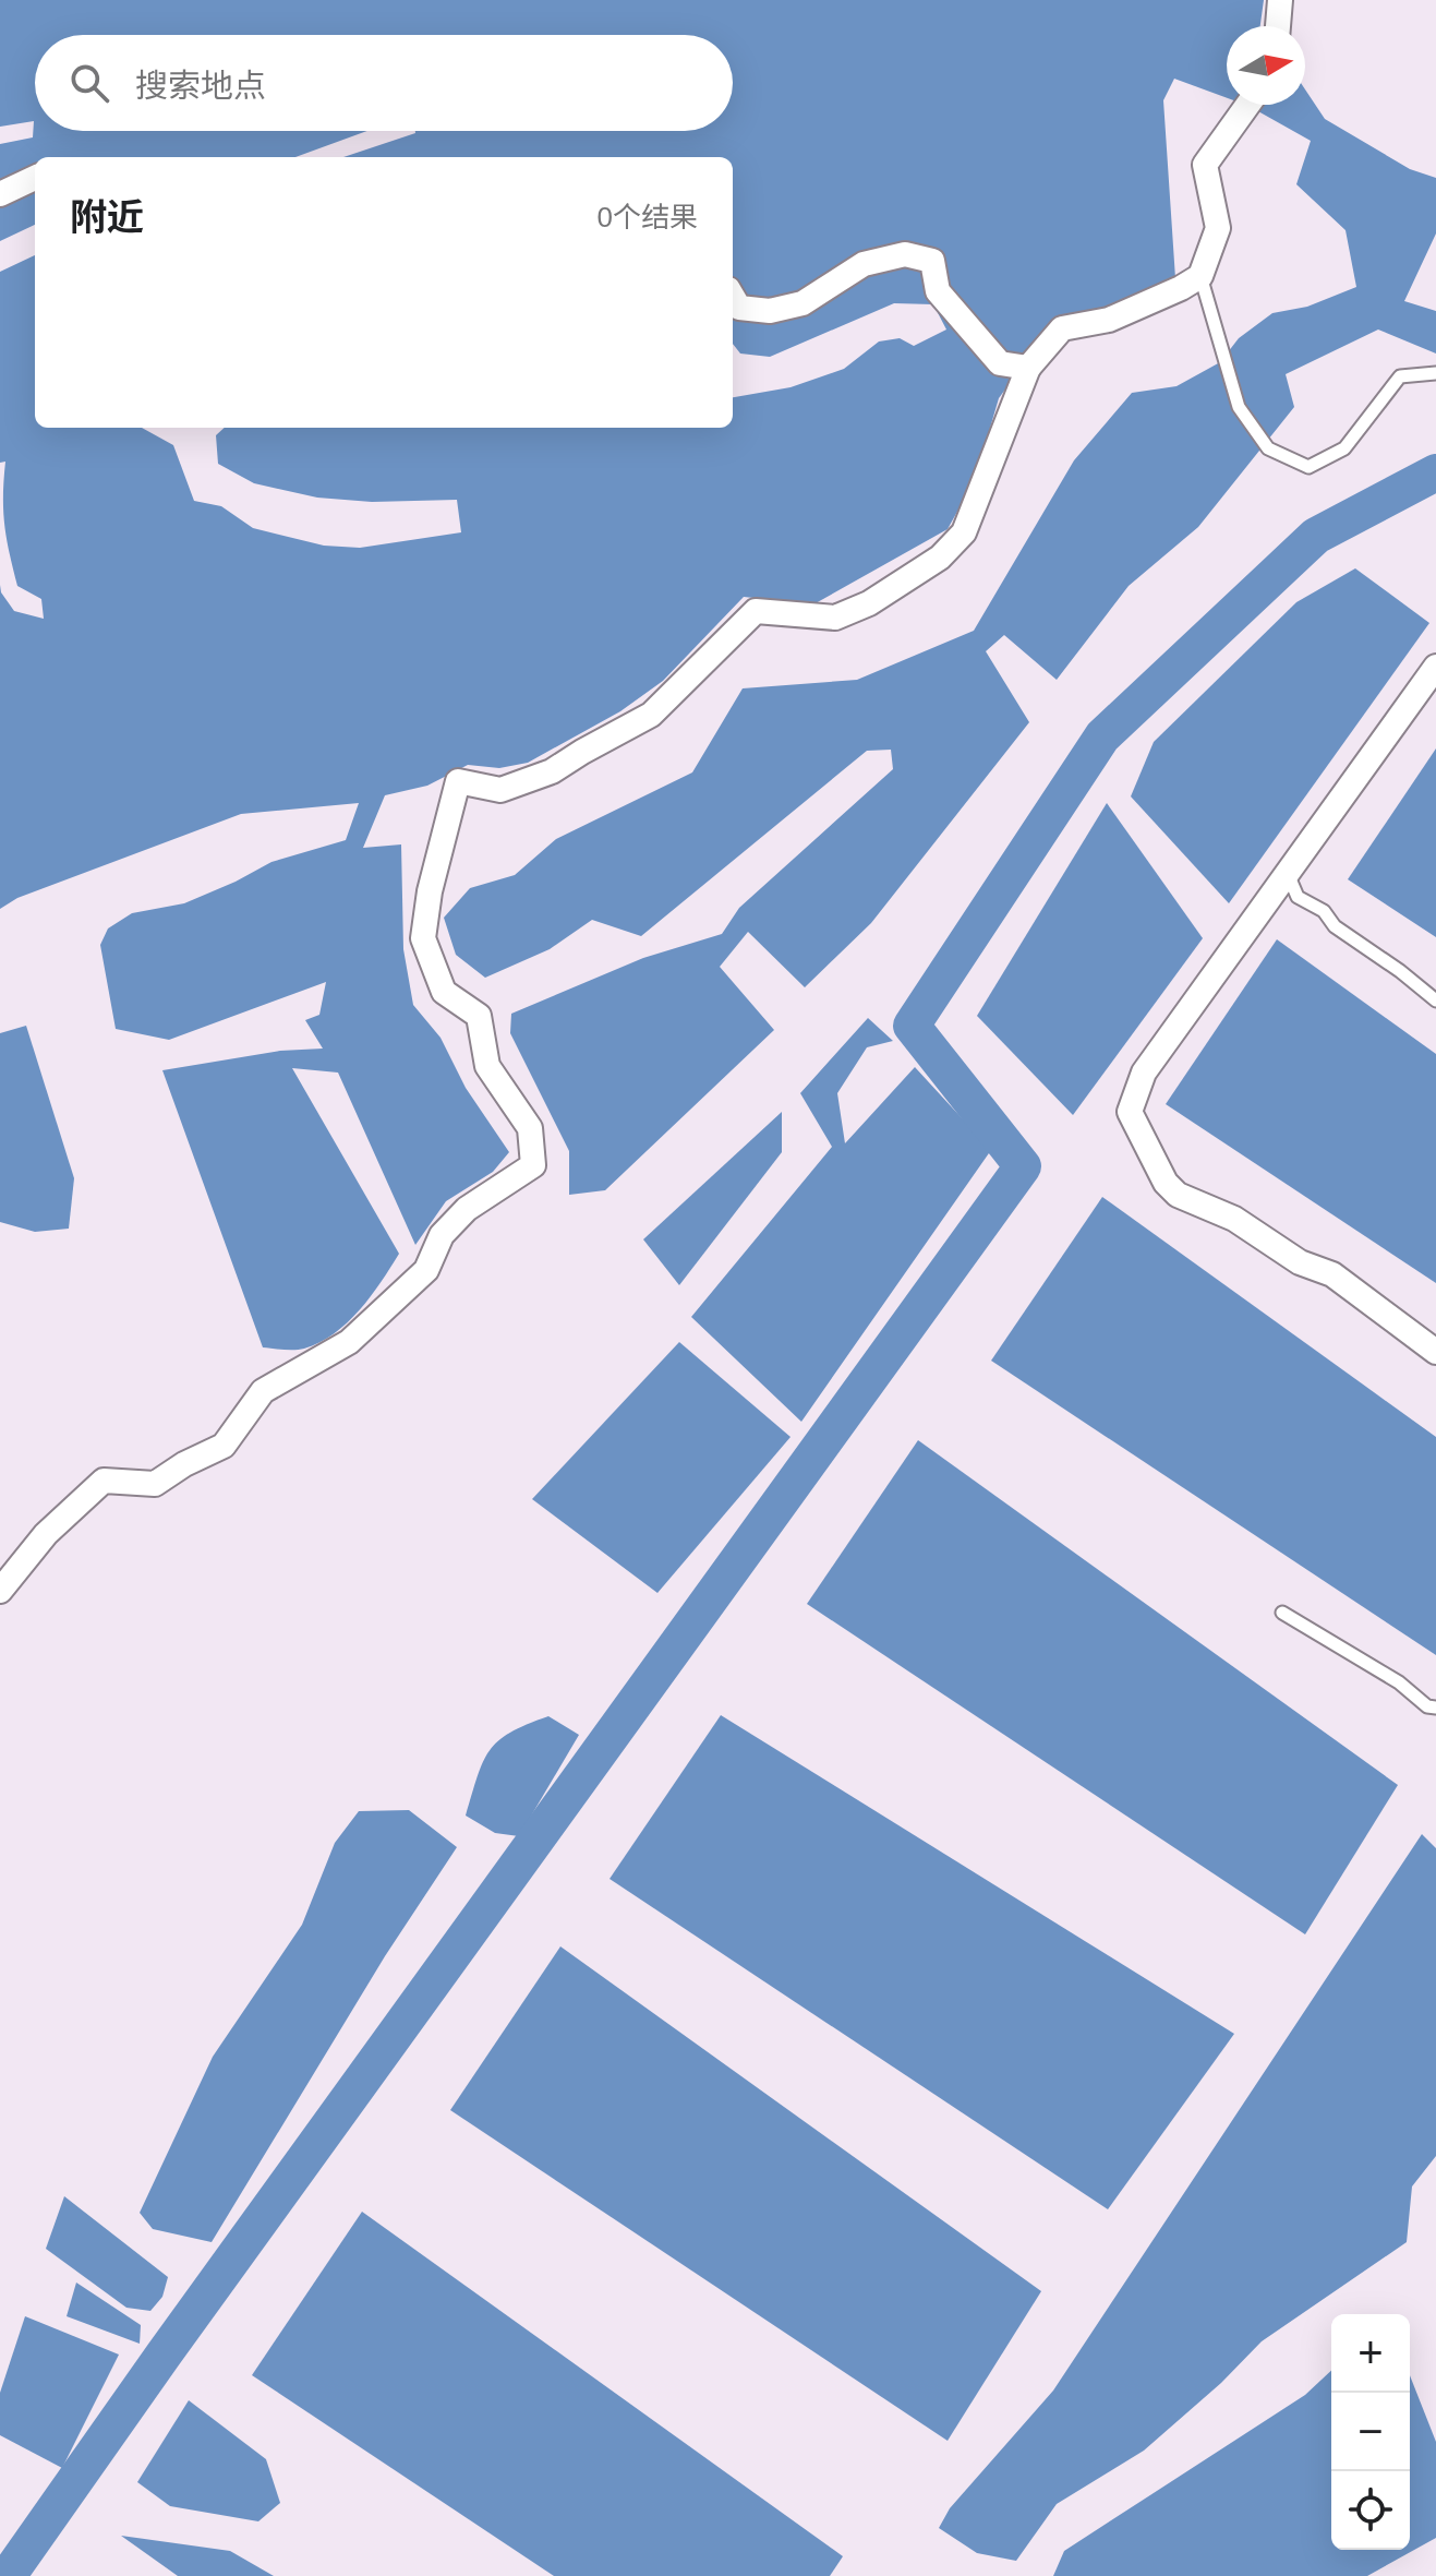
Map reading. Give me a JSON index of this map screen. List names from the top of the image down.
{
  "north": "right",
  "page": {
    "search": "搜索地点",
    "heading": ["附近", "0个结果"],
    "map_buttons": ["+", "−"]
  }
}
